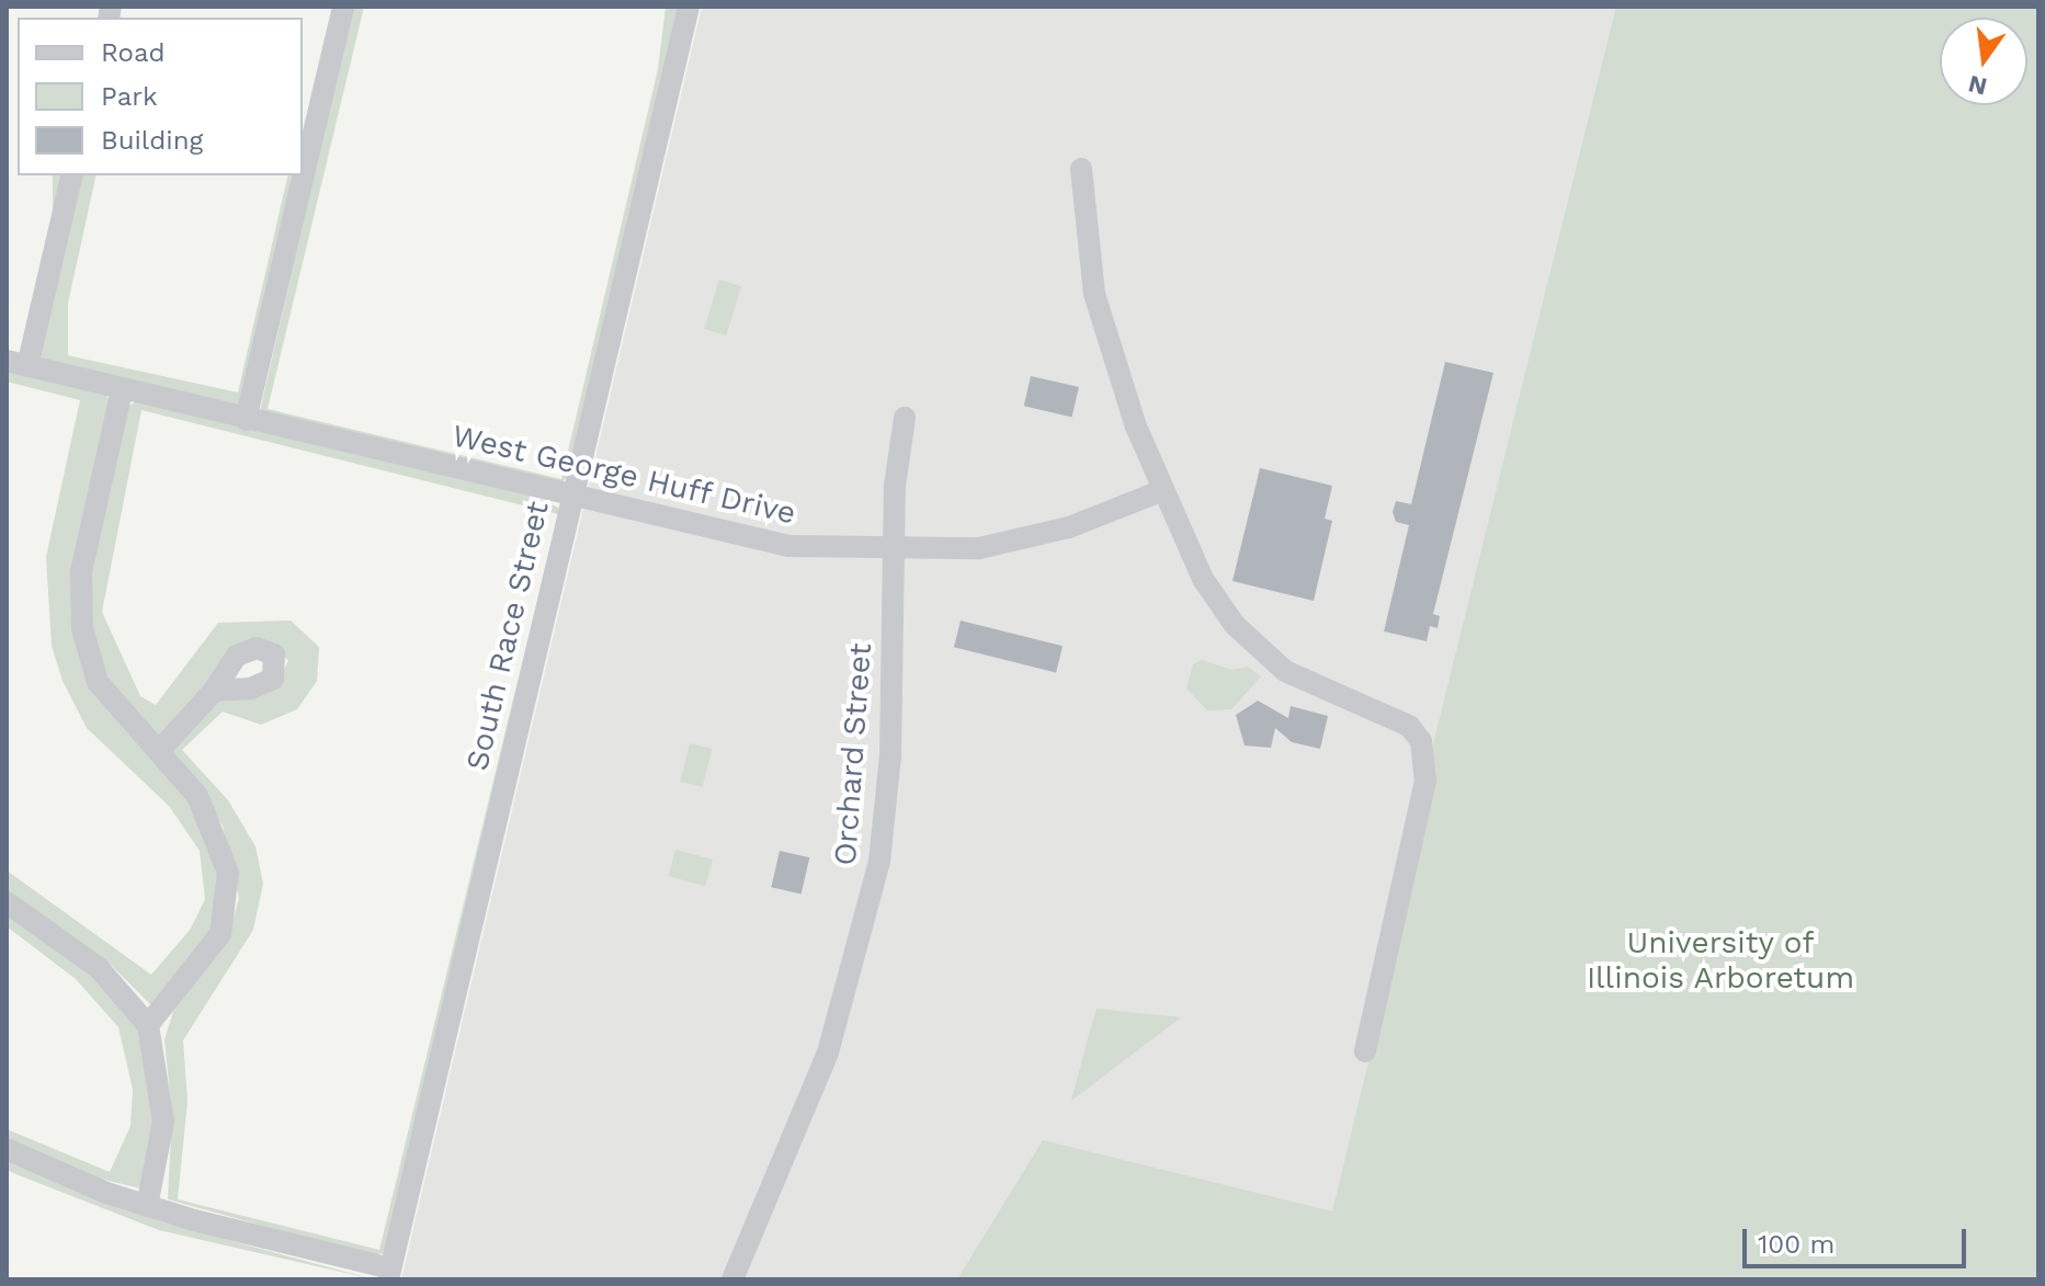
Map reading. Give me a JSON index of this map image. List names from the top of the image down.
{
  "streets": {
    "street": ["West George Huff Drive", "South Race Street", "Orchard Street"]
  },
  "crossings": [
    ["West George Huff Drive", "South Race Street"],
    ["West George Huff Drive", "Orchard Street"]
  ],
  "parks": ["University of Illinois Arboretum"],
  "legend": ["Road", "Park", "Building"],
  "scale_bar": "100 m",
  "north": "bottom"
}
